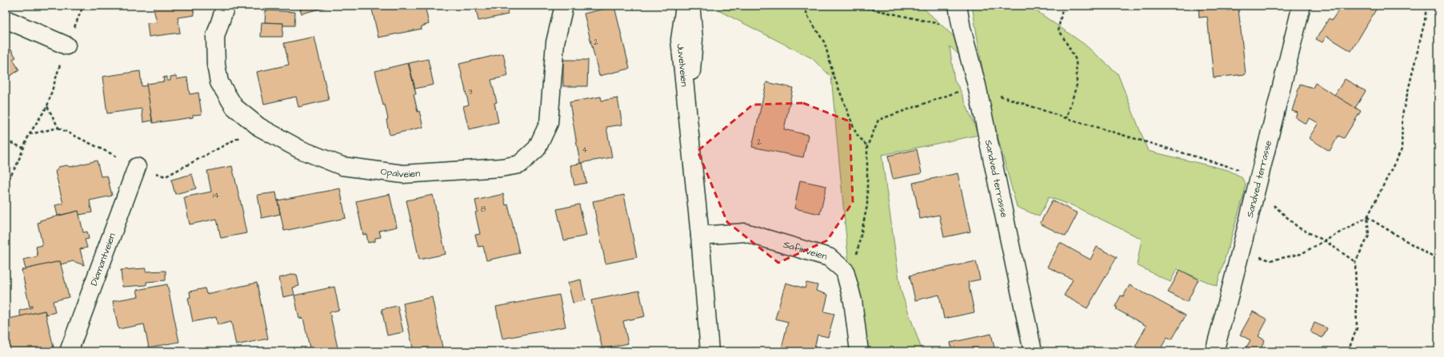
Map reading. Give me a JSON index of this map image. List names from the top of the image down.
{
  "streets": {
    "street": [
      "Juvelveien",
      "Opalveien",
      "Sandved terrasse",
      "Safirveien",
      "Diamantveien"
    ]
  },
  "crossings": [
    ["Juvelveien", "Safirveien"]
  ],
  "house_numbers": [
    "2",
    "3",
    "2",
    "4",
    "14",
    "8"
  ]
}
